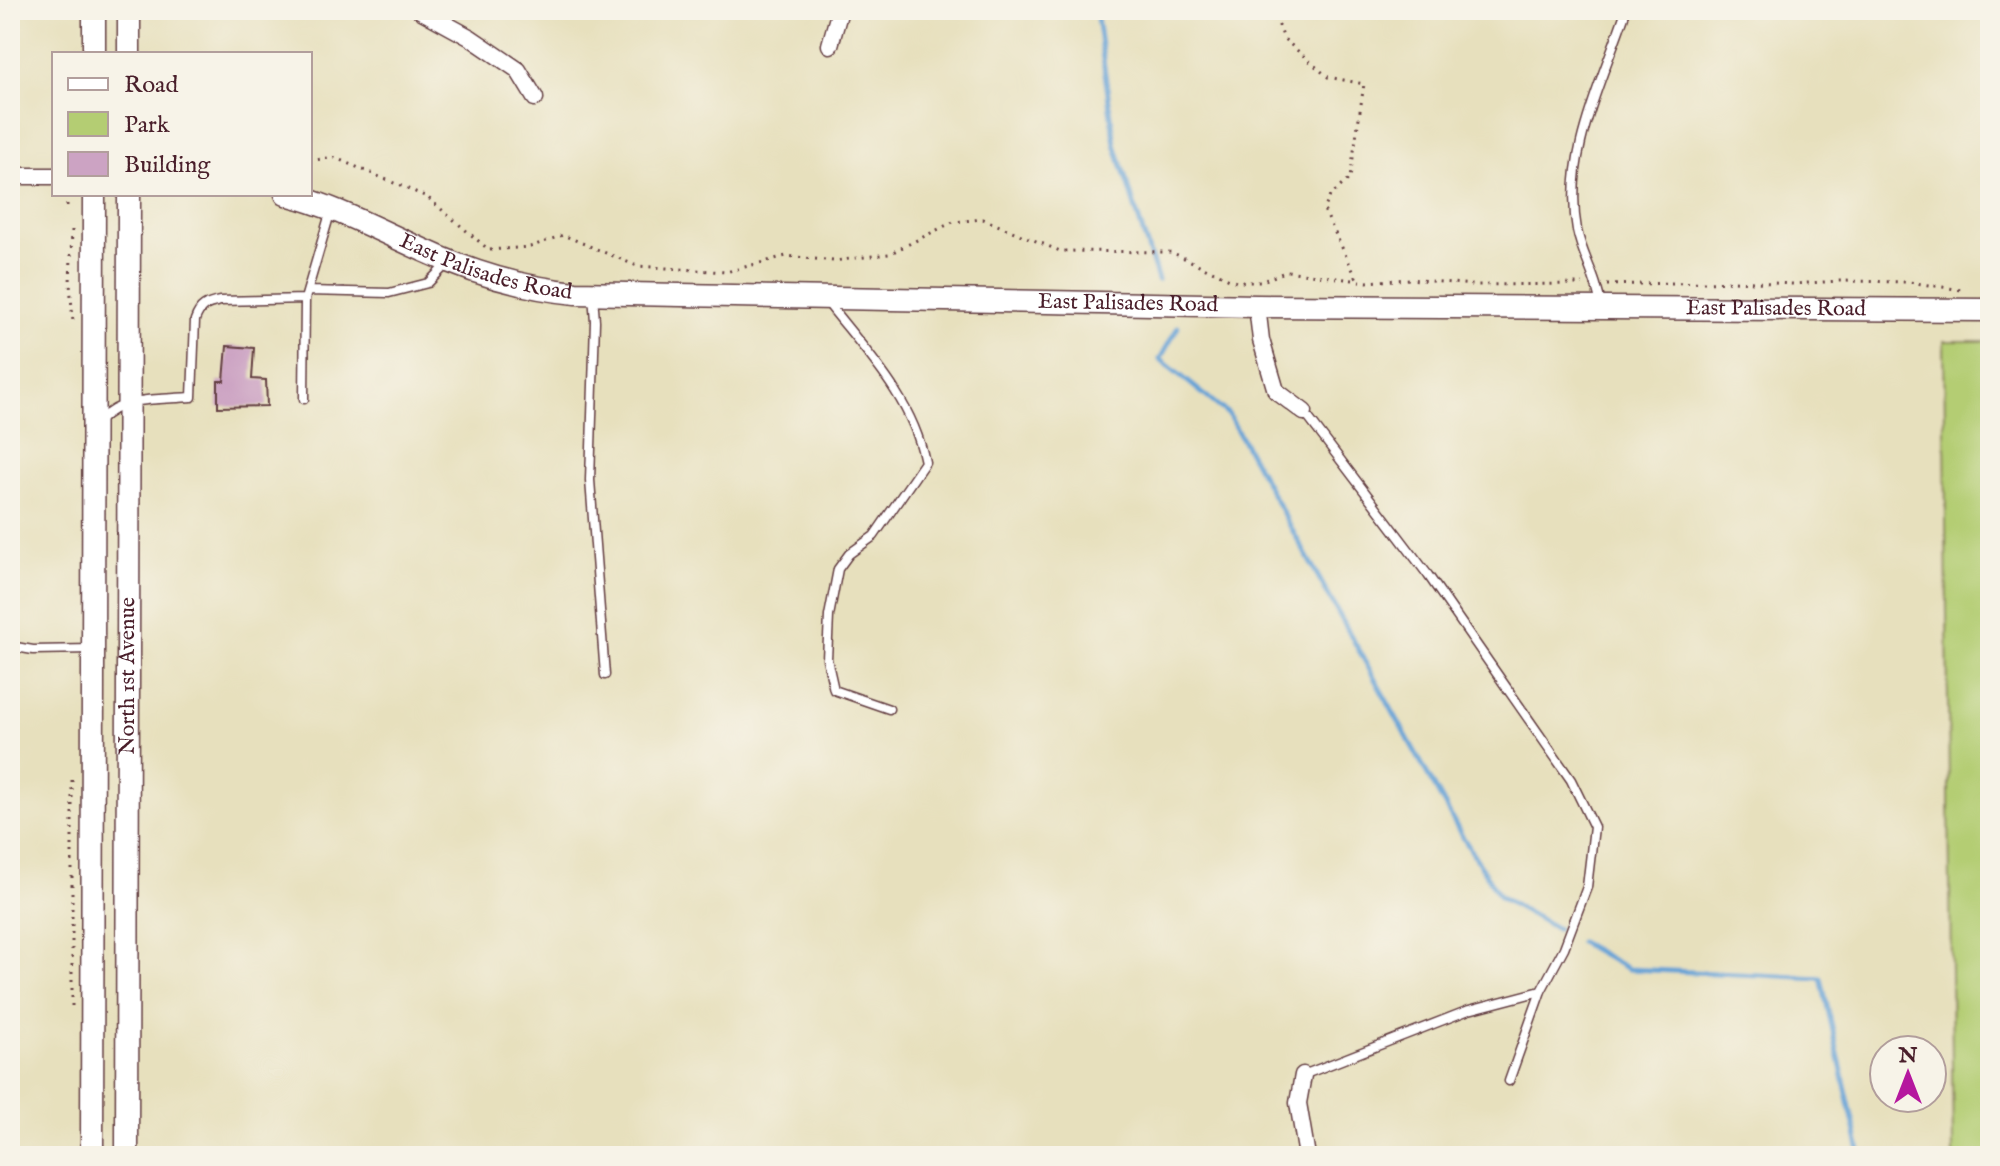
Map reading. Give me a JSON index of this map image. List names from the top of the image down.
{
  "streets": {
    "main road": ["East Palisades Road", "North 1st Avenue"]
  },
  "legend": ["Road", "Park", "Building"],
  "north": "top"
}
